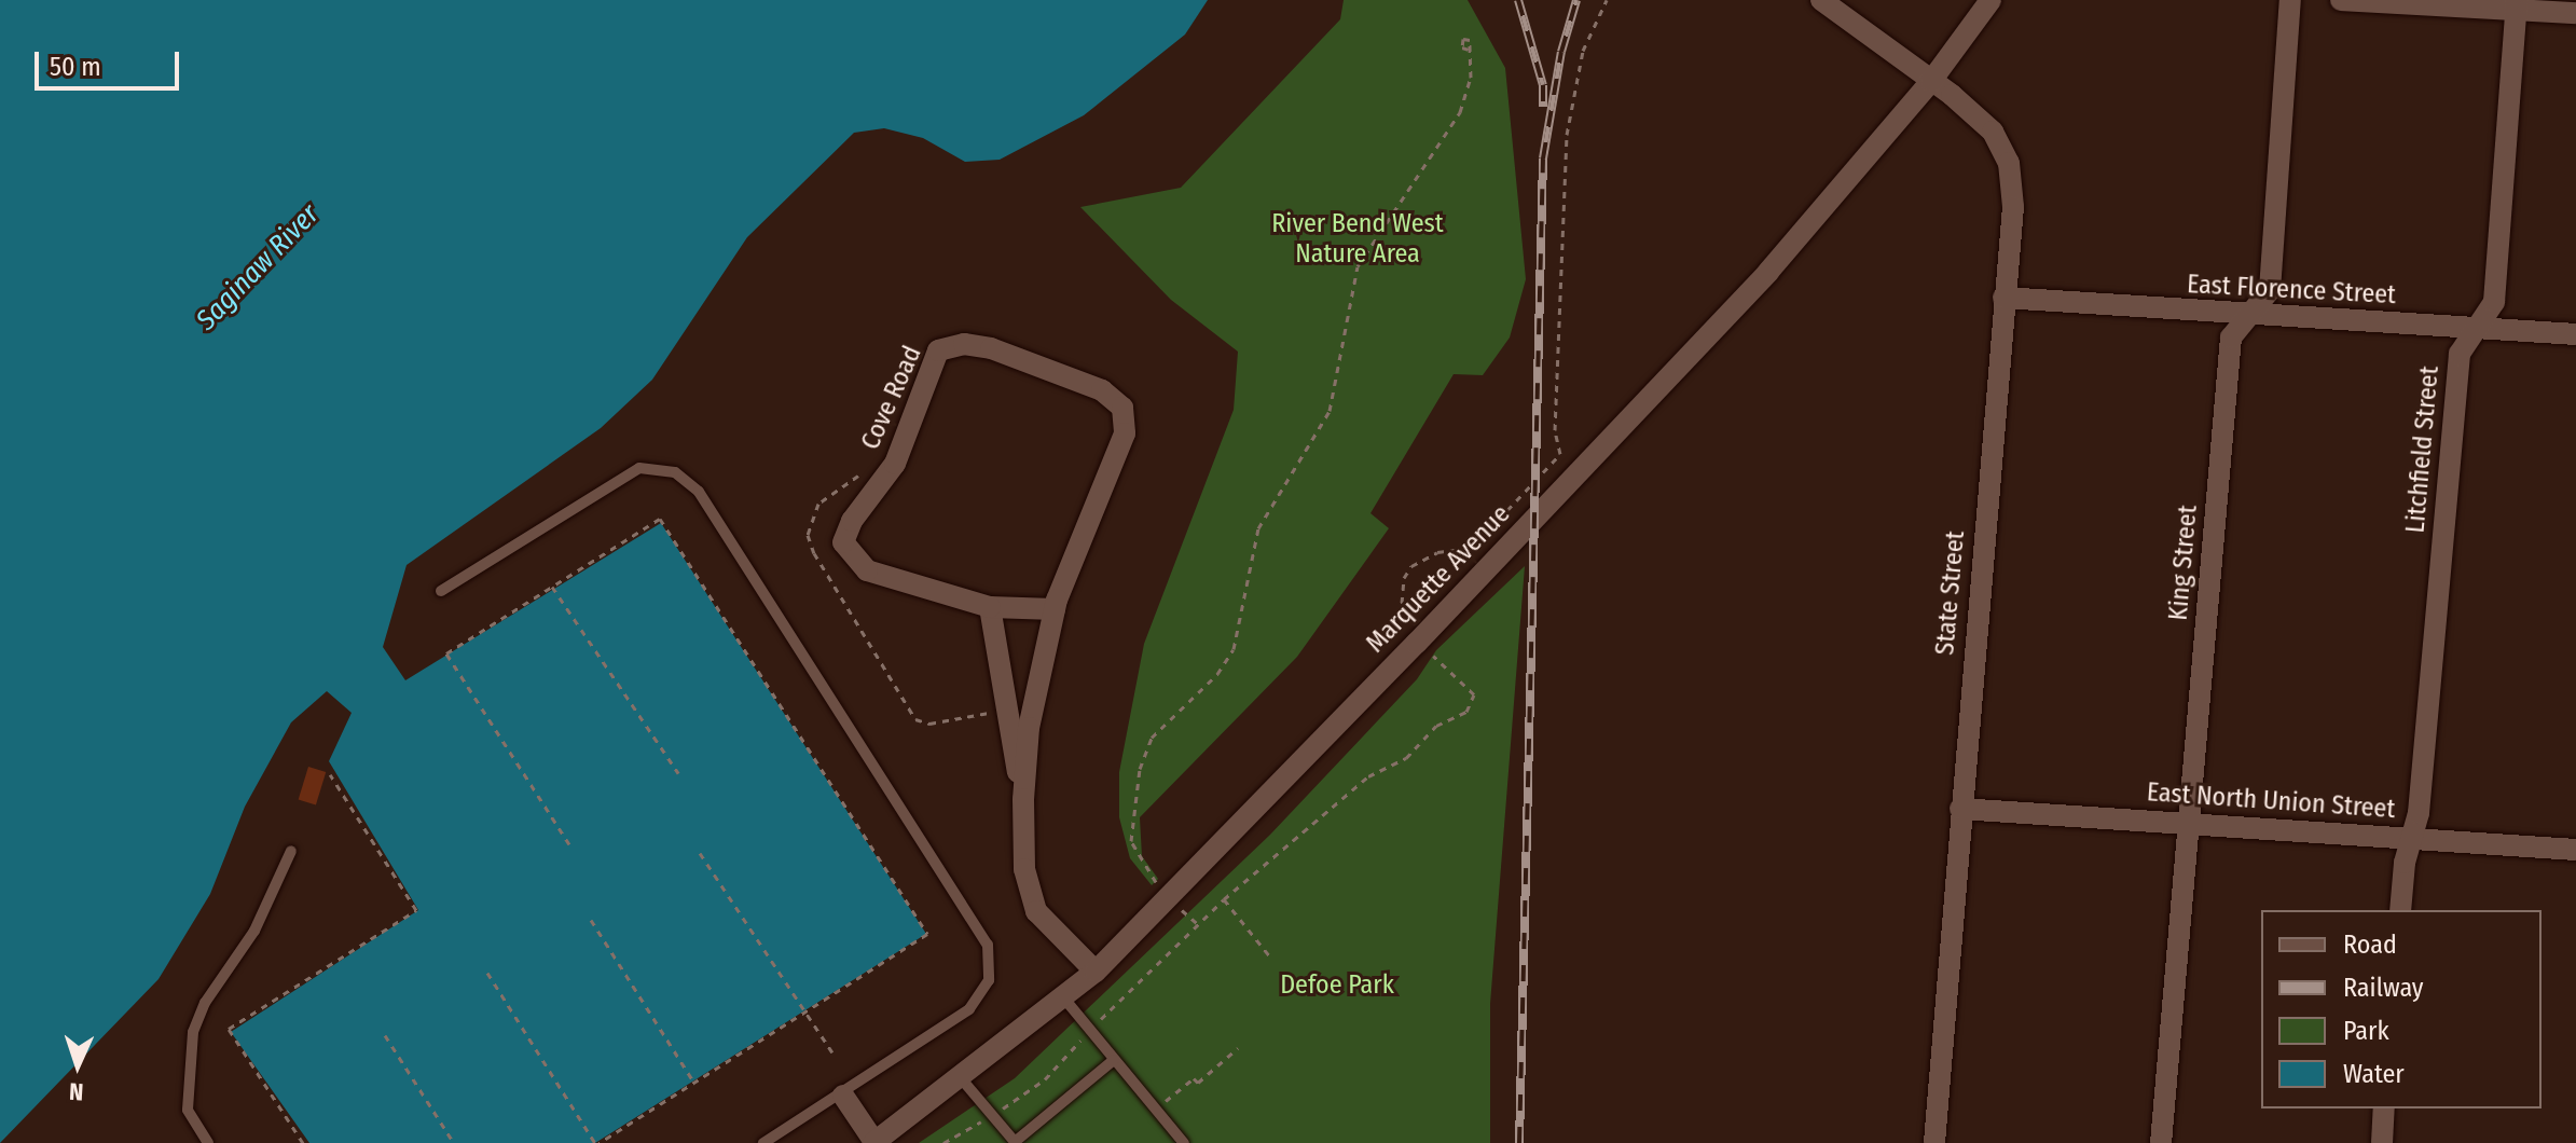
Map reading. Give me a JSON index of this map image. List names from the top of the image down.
{
  "streets": {
    "street": [
      "East Florence Street",
      "Cove Road",
      "Litchfield Street",
      "King Street",
      "Marquette Avenue",
      "State Street",
      "East North Union Street"
    ]
  },
  "crossings": [
    ["East Florence Street", "Litchfield Street"],
    ["East Florence Street", "King Street"],
    ["East Florence Street", "State Street"],
    ["Cove Road", "Marquette Avenue"],
    ["Litchfield Street", "East North Union Street"],
    ["King Street", "East North Union Street"],
    ["Marquette Avenue", "State Street"],
    ["State Street", "East North Union Street"]
  ],
  "water": ["Saginaw River"],
  "parks": ["River Bend West Nature Area", "Defoe Park"],
  "legend": [
    "Road",
    "Railway",
    "Park",
    "Water"
  ],
  "scale_bar": "50 m",
  "north": "bottom"
}
